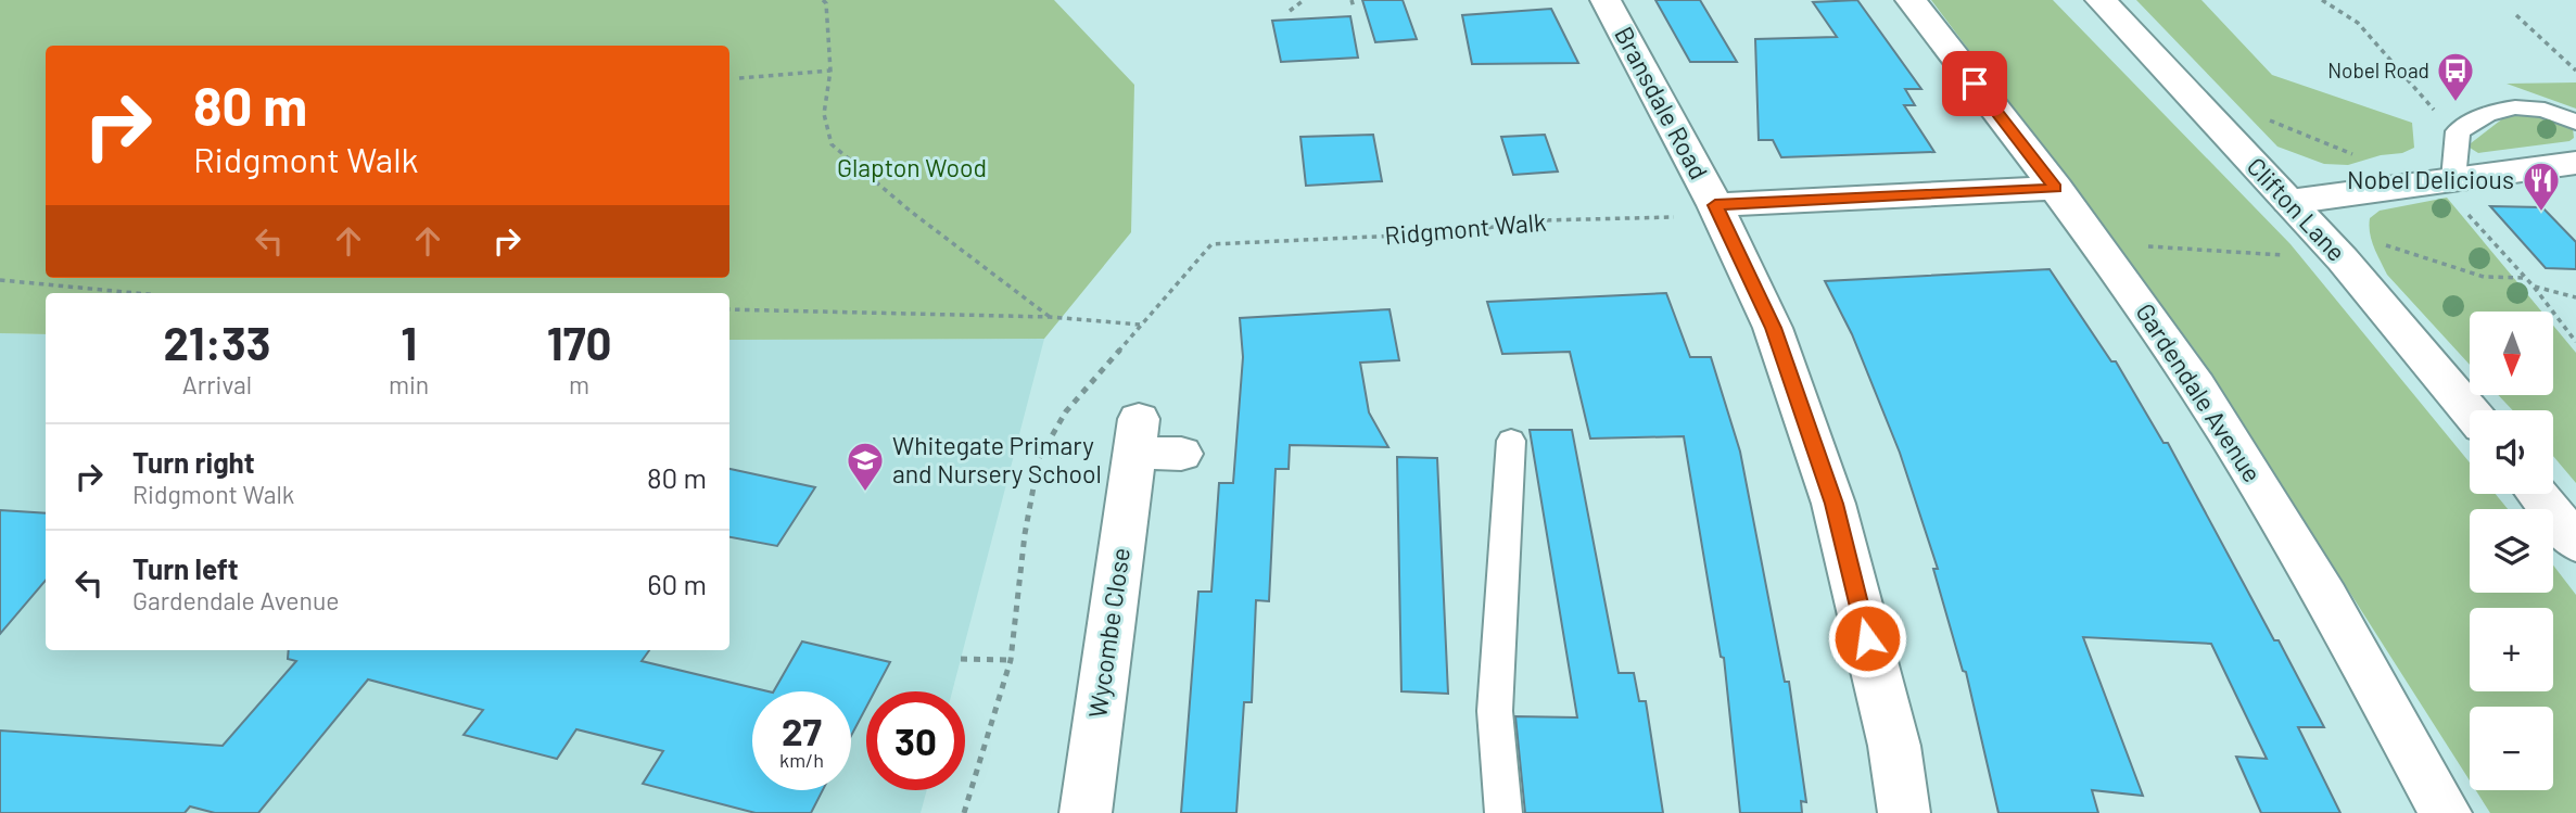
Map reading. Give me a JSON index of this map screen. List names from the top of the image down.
{
  "streets": {
    "street": [
      "Bransdale Road",
      "Clifton Lane",
      "Gardendale Avenue",
      "Wycombe Close"
    ],
    "path": ["Ridgmont Walk"]
  },
  "crossings": [
    ["Bransdale Road", "Ridgmont Walk"]
  ],
  "parks": ["Glapton Wood"],
  "places": {
    "bus stop": ["Nobel Road"],
    "restaurant": ["Nobel Delicious"],
    "school or university": ["Whitegate Primary and Nursery School"]
  },
  "north": "bottom",
  "page": {
    "turn": ["80 m", "Ridgmont Walk"],
    "eta": [
      "21:33",
      "Arrival",
      "1",
      "min",
      "170",
      "m"
    ],
    "map_buttons": ["+", "−"],
    "list": [
      {
        "name": "Turn right",
        "note": "Ridgmont Walk",
        "value": "80 m"
      },
      {
        "name": "Turn left",
        "note": "Gardendale Avenue",
        "value": "60 m"
      }
    ],
    "speed": "27 km/h",
    "limit": "30"
  }
}
